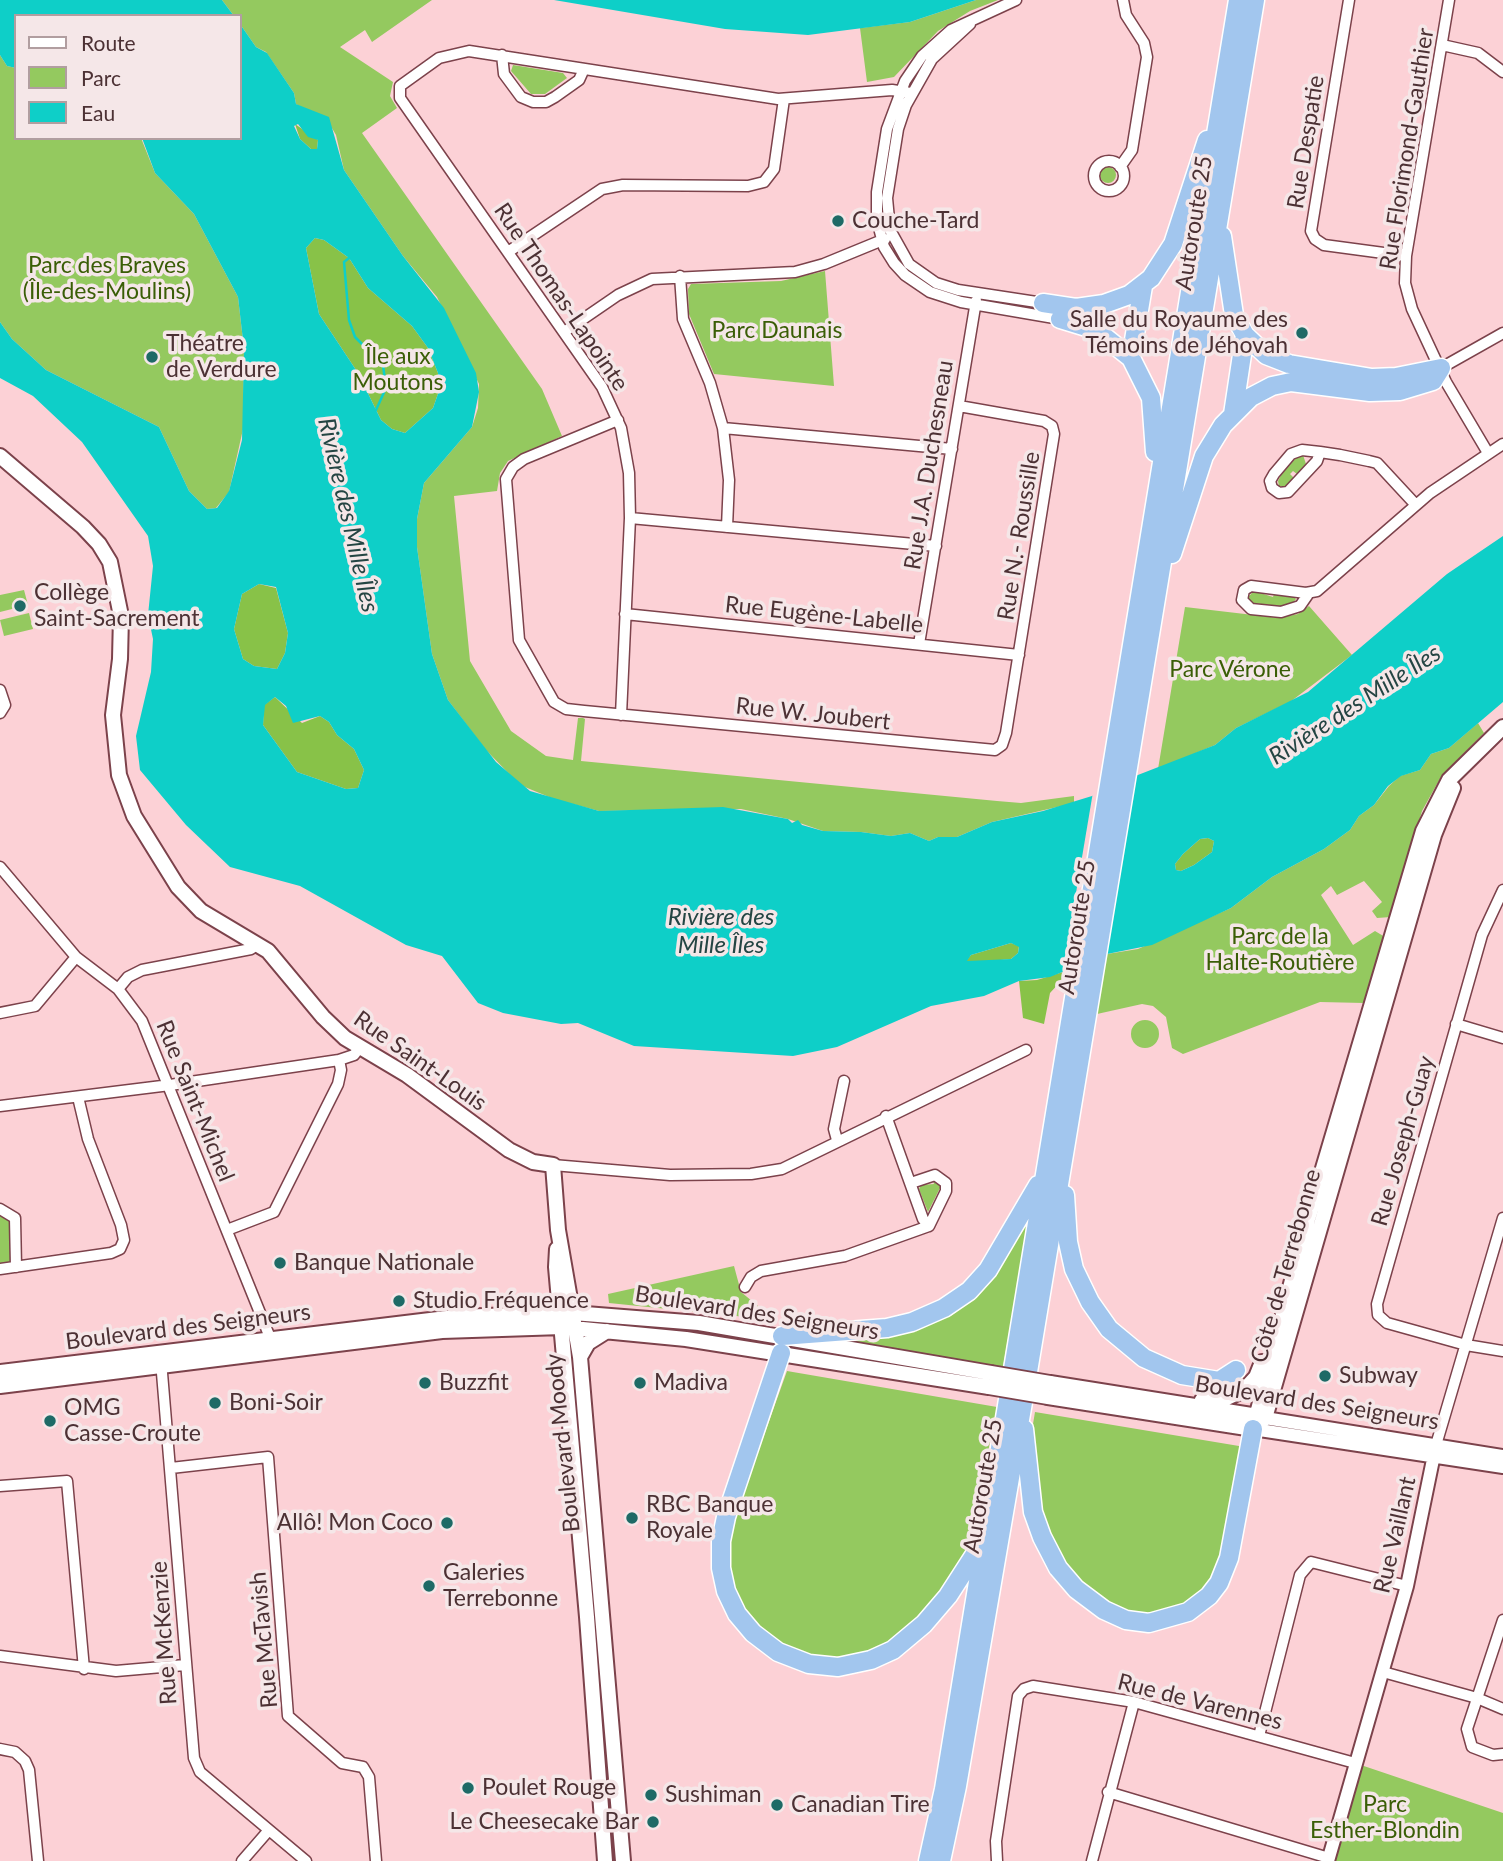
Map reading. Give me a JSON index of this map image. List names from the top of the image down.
{
  "streets": {
    "highway": ["Autoroute 25"],
    "main road": [
      "Rue Saint-Louis",
      "Côte de Terrebonne",
      "Boulevard des Seigneurs",
      "Boulevard Moody"
    ],
    "street": [
      "Rue Despatie",
      "Rue Florimond-Gauthier",
      "Rue Thomas-Lapointe",
      "Rue J.A. Duchesneau",
      "Rue N.- Roussille",
      "Rue Eugène-Labelle",
      "Rue W. Joubert",
      "Rue Saint-Michel",
      "Rue Joseph-Guay",
      "Rue Vaillant",
      "Rue McKenzie",
      "Rue McTavish",
      "Rue de Varennes"
    ]
  },
  "crossings": [
    ["Rue Despatie", "Rue Florimond-Gauthier"],
    ["Rue Thomas-Lapointe", "Rue Eugène-Labelle"],
    ["Rue Thomas-Lapointe", "Rue W. Joubert"],
    ["Rue J.A. Duchesneau", "Rue N.- Roussille"],
    ["Rue J.A. Duchesneau", "Rue Eugène-Labelle"],
    ["Rue N.- Roussille", "Rue Eugène-Labelle"],
    ["Rue N.- Roussille", "Rue W. Joubert"],
    ["Rue Saint-Louis", "Boulevard Moody"],
    ["Rue Saint-Michel", "Boulevard des Seigneurs"],
    ["Rue Joseph-Guay", "Rue Vaillant"],
    ["Côte de Terrebonne", "Boulevard des Seigneurs"],
    ["Boulevard des Seigneurs", "Boulevard Moody"],
    ["Boulevard des Seigneurs", "Rue Vaillant"],
    ["Boulevard des Seigneurs", "Rue McKenzie"],
    ["Rue Vaillant", "Rue de Varennes"],
    ["Rue McKenzie", "Rue McTavish"]
  ],
  "water": ["Rivière des Mille Îles"],
  "parks": [
    "Parc des Braves (Île-des-Moulins)",
    "Parc Daunais",
    "Île aux Moutons",
    "Parc Vérone",
    "Parc de la Halte-Routière",
    "Parc Esther-Blondin"
  ],
  "places": [
    "Couche-Tard",
    "Salle du Royaume des Témoins de Jéhovah",
    "Théatre de Verdure",
    "Collège Saint-Sacrement",
    "Banque Nationale",
    "Studio Fréquence",
    "Subway",
    "Buzzfit",
    "Madiva",
    "Boni-Soir",
    "OMG Casse-Croute",
    "RBC Banque Royale",
    "Allô! Mon Coco",
    "Galeries Terrebonne",
    "Poulet Rouge",
    "Sushiman",
    "Canadian Tire",
    "Le Cheesecake Bar"
  ],
  "legend": ["Route", "Parc", "Eau"]
}
